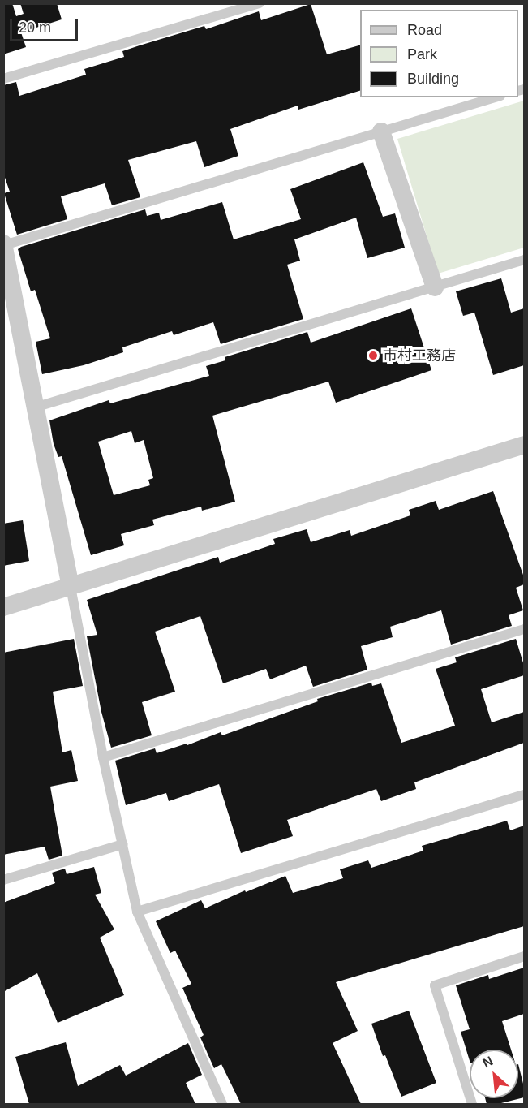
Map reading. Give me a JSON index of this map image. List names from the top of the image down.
{
  "places": ["市村工務店"],
  "legend": ["Road", "Park", "Building"],
  "scale_bar": "20 m",
  "north": "top left"
}
